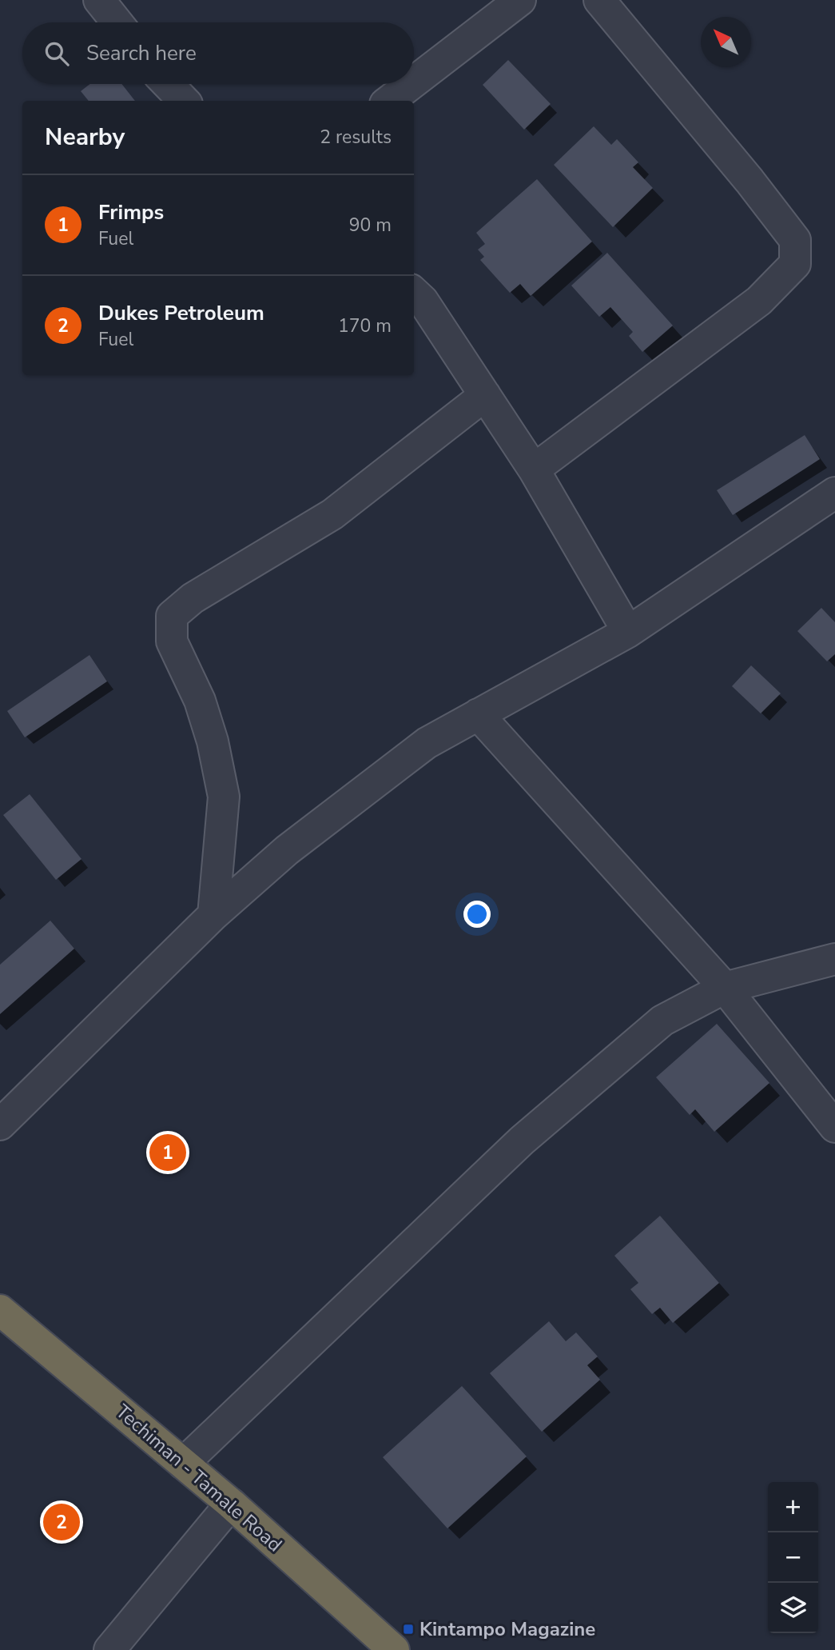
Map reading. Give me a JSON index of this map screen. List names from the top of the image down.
{
  "streets": {
    "highway": ["Techiman - Tamale Road"]
  },
  "places": {
    "transit": ["Kintampo Magazine"]
  },
  "north": "top left",
  "page": {
    "search": "Search here",
    "heading": ["Nearby", "2 results"],
    "list": [
      {
        "mark": "1",
        "name": "Frimps",
        "note": "Fuel",
        "value": "90 m"
      },
      {
        "mark": "2",
        "name": "Dukes Petroleum",
        "note": "Fuel",
        "value": "170 m"
      }
    ],
    "pins": ["1", "2"],
    "map_buttons": ["+", "−"]
  }
}
